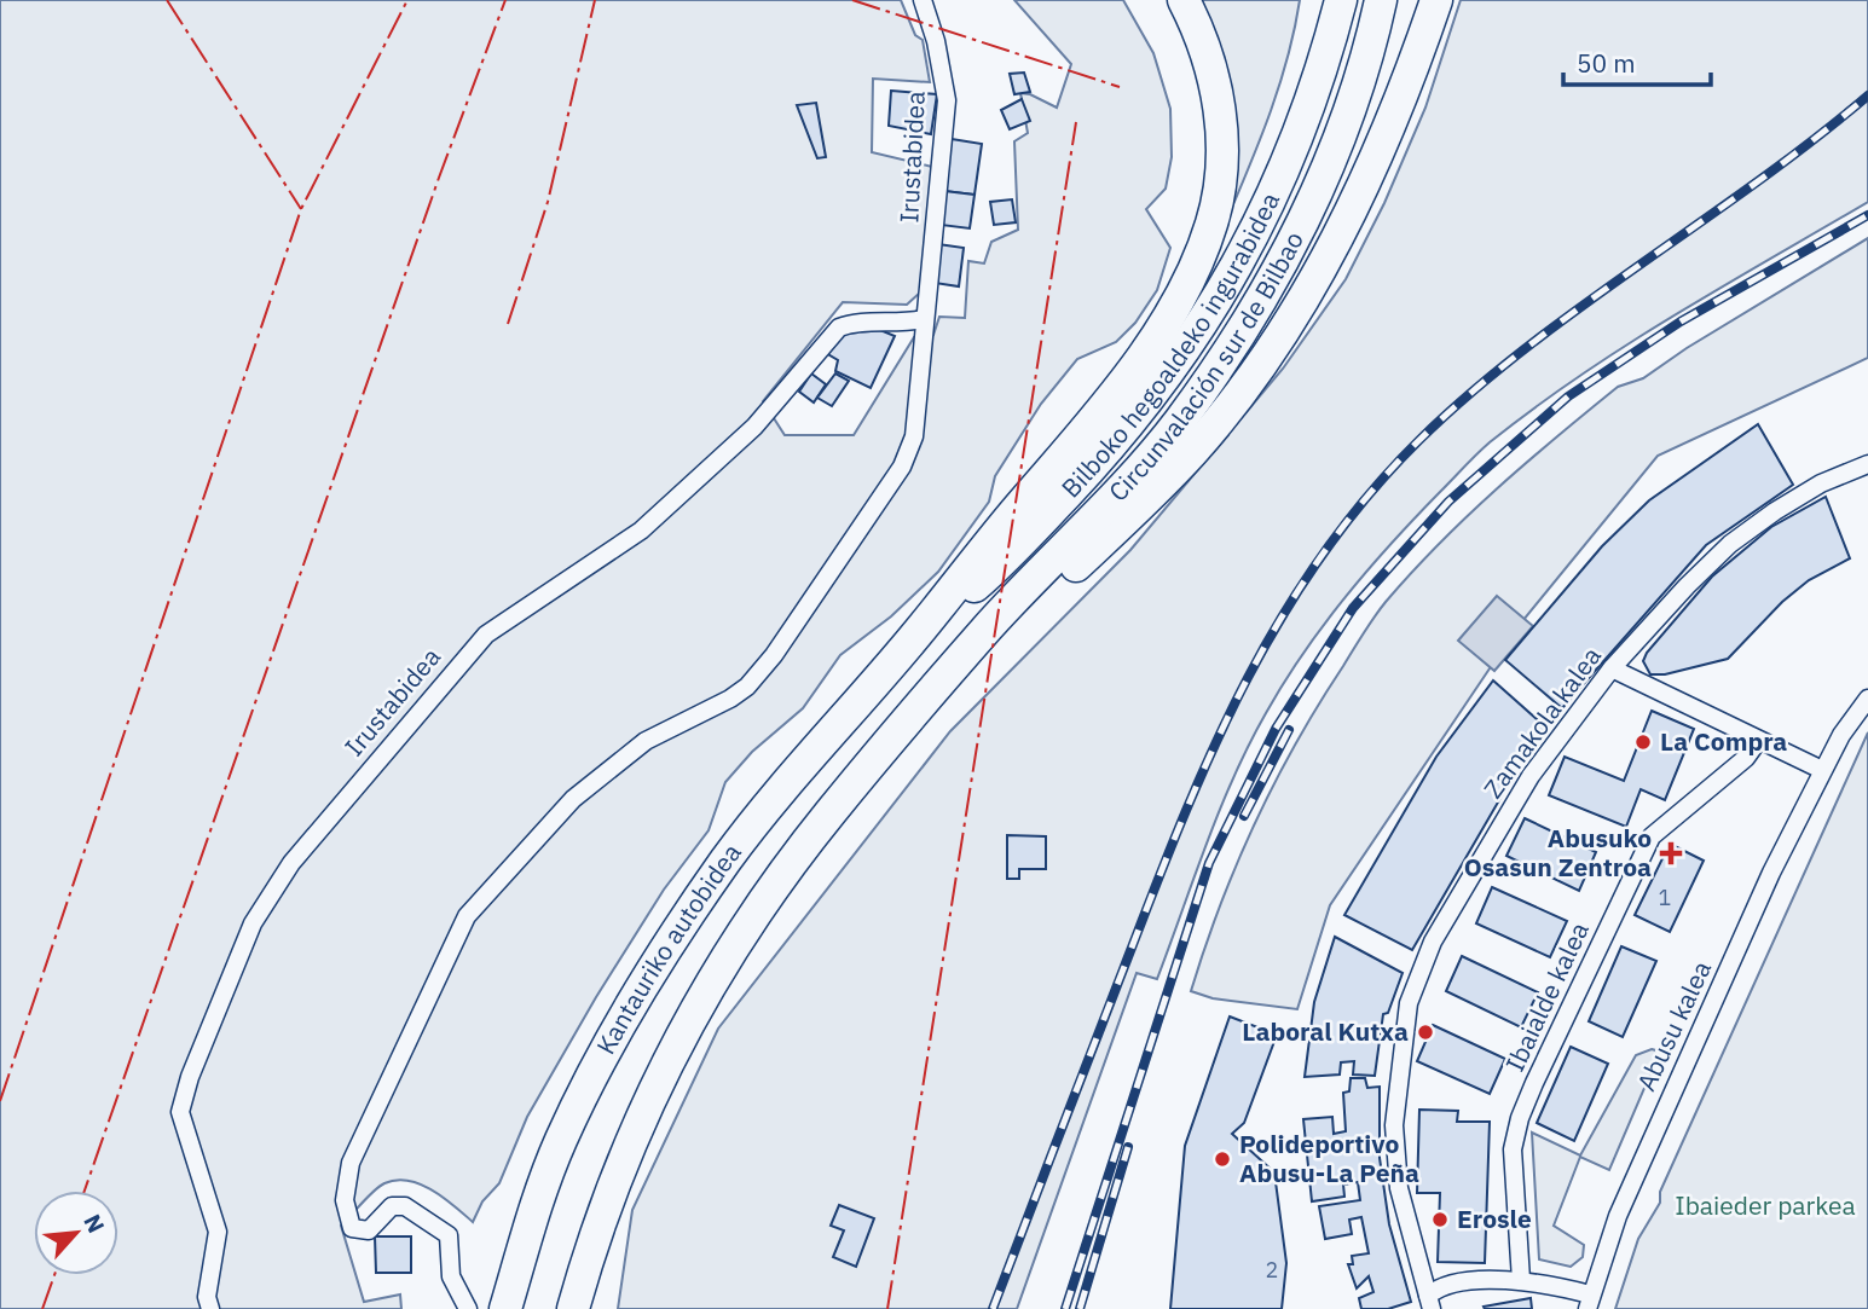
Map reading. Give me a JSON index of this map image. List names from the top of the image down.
{
  "streets": {
    "highway": ["Bilboko hegoaldeko ingurabidea", "Circunvalación sur de Bilbao", "Kantauriko autobidea"],
    "street": [
      "Irustabidea",
      "Zamakola kalea",
      "Ibaialde kalea",
      "Abusu kalea"
    ]
  },
  "crossings": [
    ["Bilboko hegoaldeko ingurabidea", "Kantauriko autobidea"],
    ["Circunvalación sur de Bilbao", "Kantauriko autobidea"]
  ],
  "parks": ["Ibaieder parkea"],
  "places": {
    "other": [
      "La Compra",
      "Laboral Kutxa",
      "Polideportivo Abusu-La Peña",
      "Erosle"
    ],
    "health": ["Abusuko Osasun Zentroa"]
  },
  "house_numbers": ["1", "2"],
  "scale_bar": "50 m",
  "north": "top right"
}
